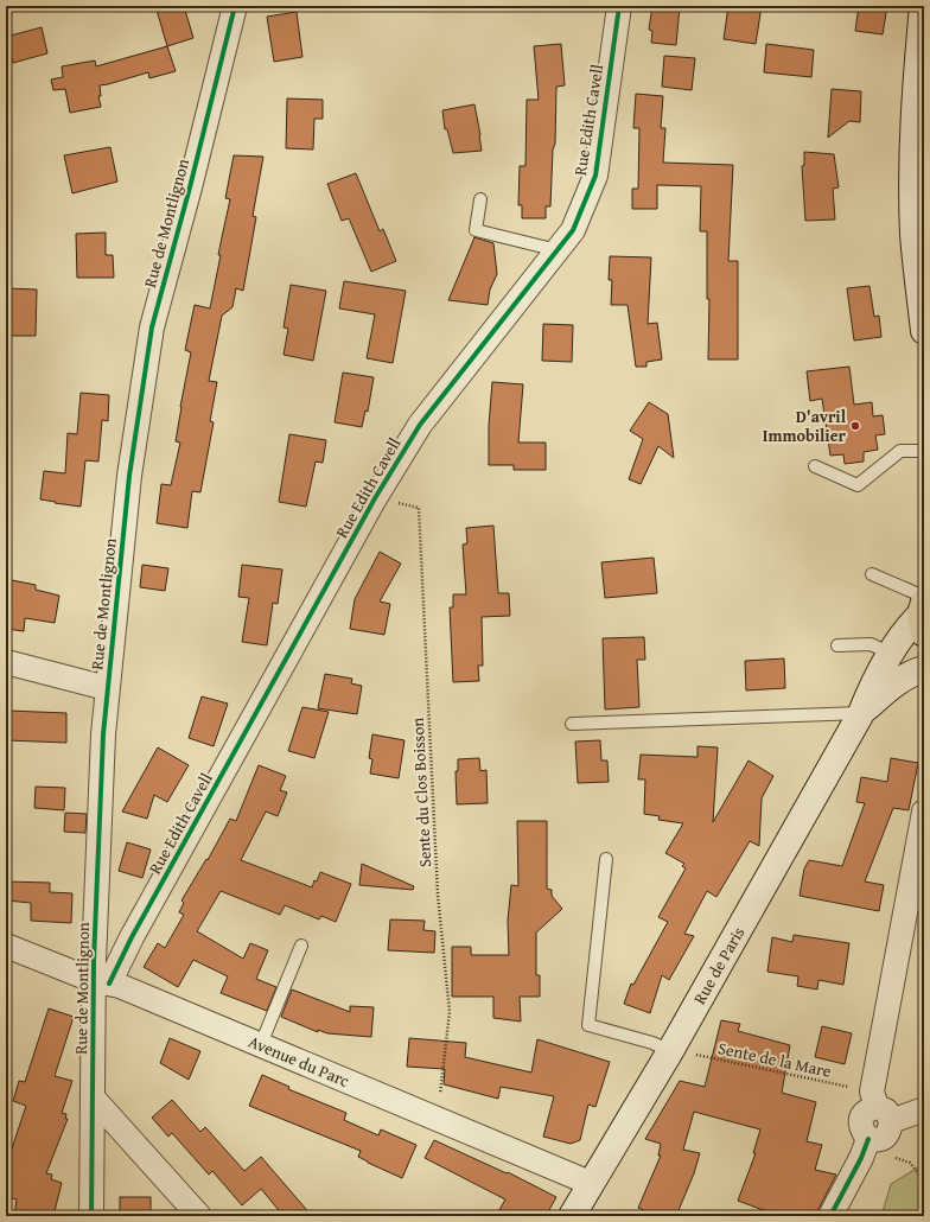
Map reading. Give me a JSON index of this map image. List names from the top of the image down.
{
  "streets": {
    "street": [
      "Rue Edith Cavell",
      "Rue de Montlignon",
      "Rue de Paris",
      "Avenue du Parc"
    ],
    "path": ["Sente du Clos Boisson", "Sente de la Mare"]
  },
  "crossings": [
    ["Rue Edith Cavell", "Rue de Montlignon"],
    ["Rue Edith Cavell", "Sente du Clos Boisson"],
    ["Rue Edith Cavell", "Avenue du Parc"],
    ["Rue de Montlignon", "Avenue du Parc"],
    ["Sente du Clos Boisson", "Avenue du Parc"],
    ["Rue de Paris", "Sente de la Mare"],
    ["Rue de Paris", "Avenue du Parc"]
  ],
  "places": ["D'avril Immobilier"]
}
